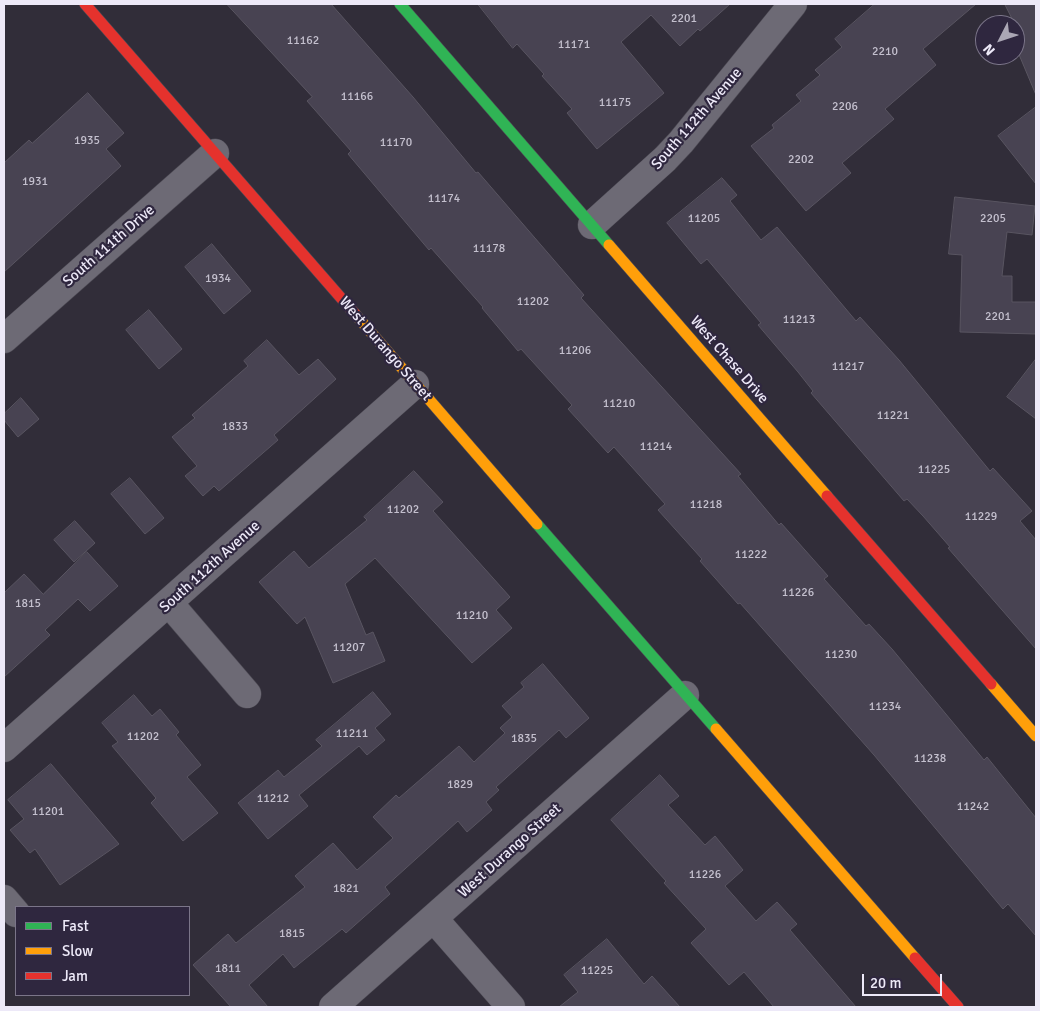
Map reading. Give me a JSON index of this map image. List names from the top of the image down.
{
  "streets": {
    "street": [
      "South 112th Avenue",
      "South 111th Drive",
      "West Durango Street",
      "West Chase Drive"
    ]
  },
  "crossings": [
    ["South 112th Avenue", "West Durango Street"],
    ["South 112th Avenue", "West Chase Drive"],
    ["South 111th Drive", "West Durango Street"]
  ],
  "house_numbers": [
    "2201",
    "11162",
    "11171",
    "2210",
    "11166",
    "11175",
    "2206",
    "1935",
    "11170",
    "2202",
    "1931",
    "11174",
    "11205",
    "2205",
    "11178",
    "1934",
    "11202",
    "2201",
    "11213",
    "11206",
    "11217",
    "11210",
    "11221",
    "1833",
    "11214",
    "11225",
    "11218",
    "11202",
    "11229",
    "11222",
    "11226",
    "1815",
    "11210",
    "11207",
    "11230",
    "11234",
    "11211",
    "11202",
    "1835",
    "11238",
    "1829",
    "11212",
    "11242",
    "11201",
    "11226",
    "1821",
    "1815",
    "1811",
    "11225"
  ],
  "legend": ["Fast", "Slow", "Jam"],
  "scale_bar": "20 m",
  "north": "bottom left"
}
